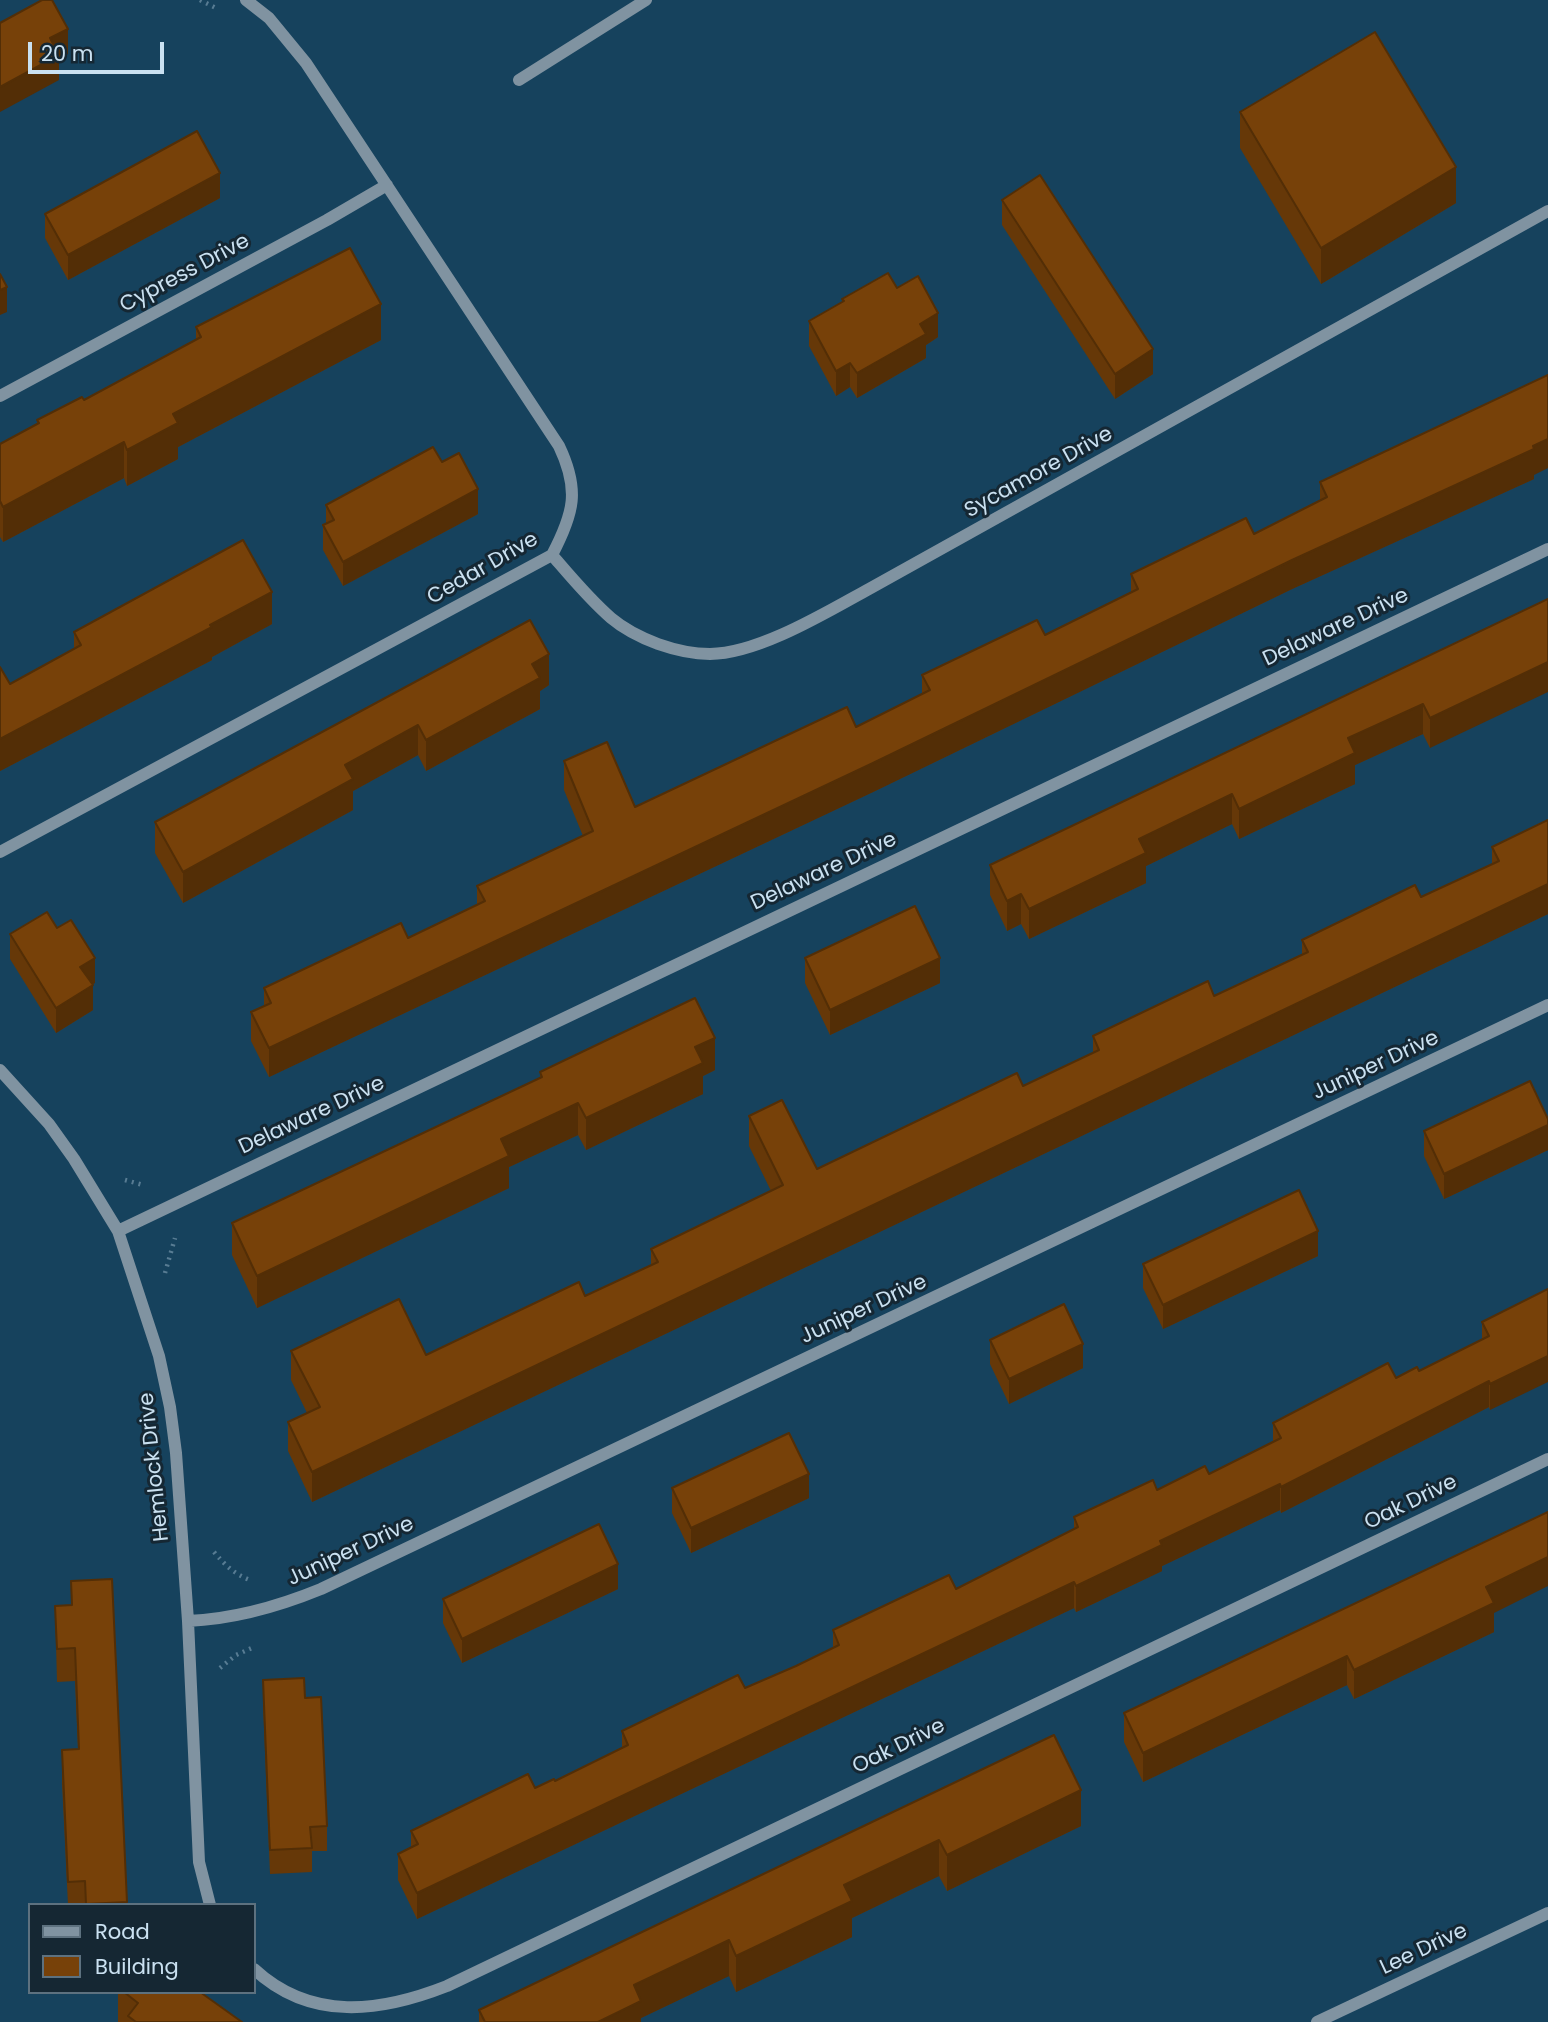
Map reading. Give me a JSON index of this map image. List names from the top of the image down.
{
  "streets": {
    "street": [
      "Cypress Drive",
      "Sycamore Drive",
      "Cedar Drive",
      "Delaware Drive",
      "Juniper Drive",
      "Hemlock Drive",
      "Oak Drive",
      "Lee Drive"
    ]
  },
  "crossings": [
    ["Cypress Drive", "Cedar Drive"],
    ["Sycamore Drive", "Cedar Drive"],
    ["Delaware Drive", "Hemlock Drive"],
    ["Juniper Drive", "Hemlock Drive"]
  ],
  "legend": ["Road", "Building"],
  "scale_bar": "20 m"
}
